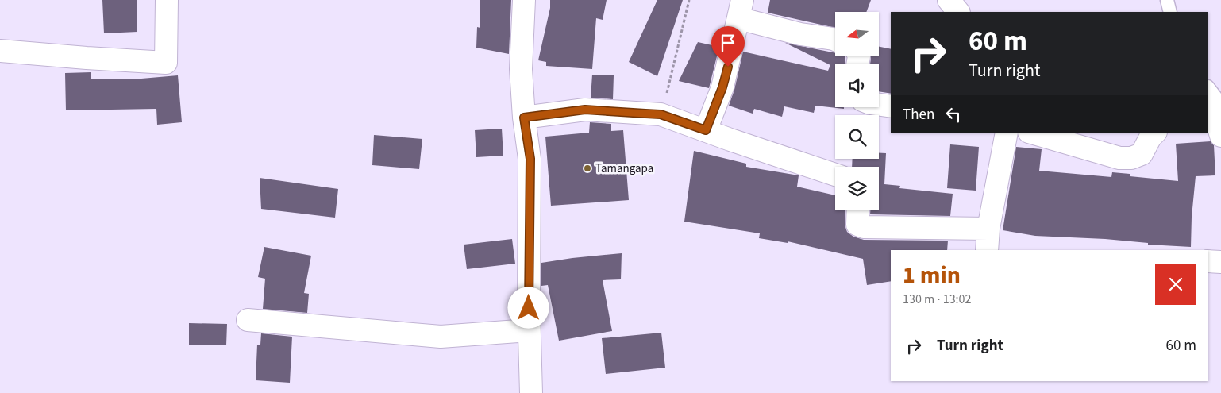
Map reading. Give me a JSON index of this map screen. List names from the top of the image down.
{
  "places": ["Tamangapa"],
  "north": "left",
  "page": {
    "turn": ["60 m", "Turn right"],
    "then": "Then",
    "heading": ["1 min", "130 m · 13:02"],
    "list": [
      {
        "name": "Turn right",
        "value": "60 m"
      }
    ]
  }
}
